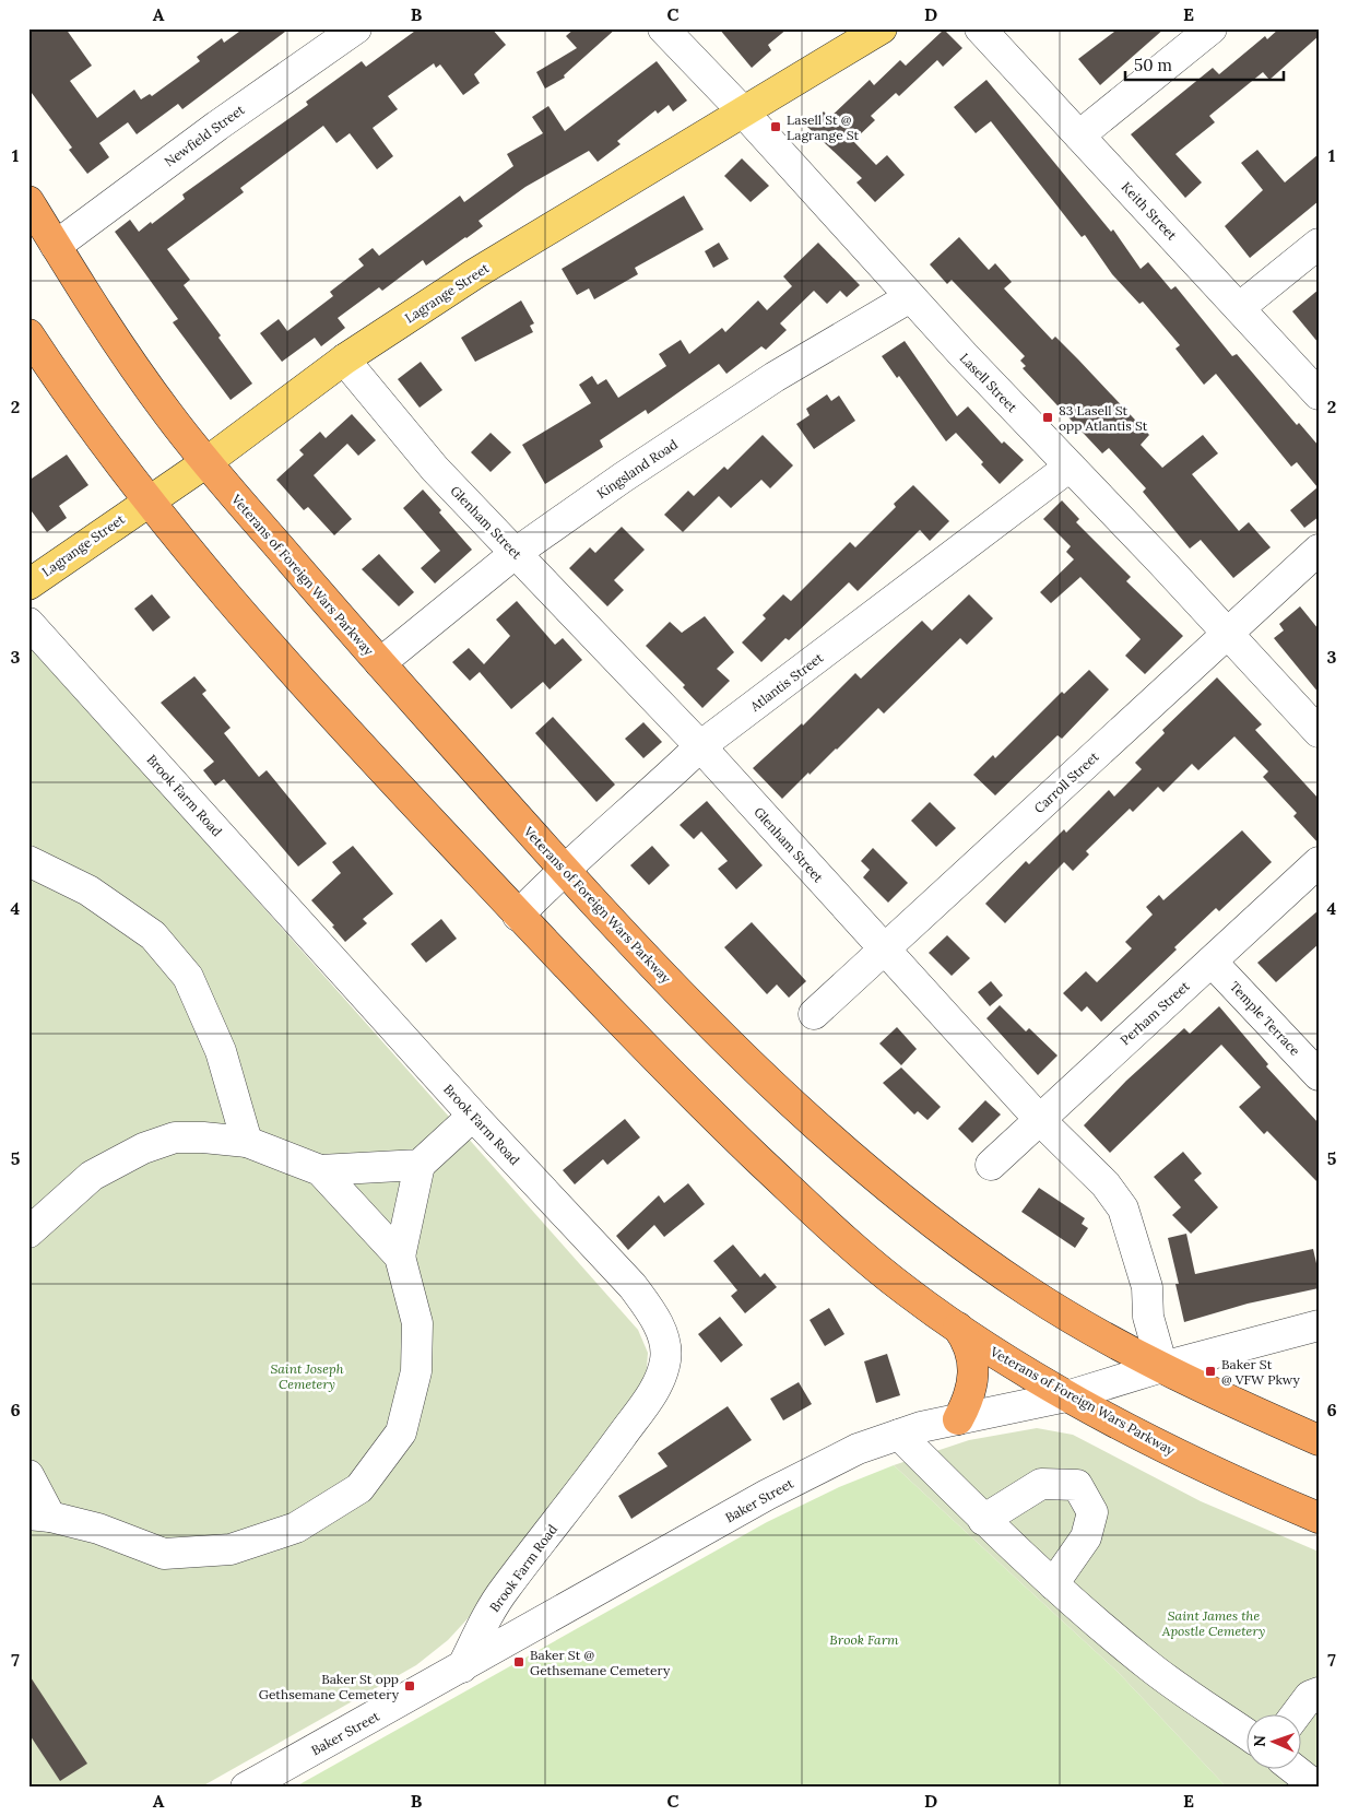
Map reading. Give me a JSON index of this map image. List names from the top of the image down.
{
  "streets": {
    "highway": ["Veterans of Foreign Wars Parkway"],
    "main road": ["Lagrange Street"],
    "street": [
      "Newfield Street",
      "Keith Street",
      "Lasell Street",
      "Kingsland Road",
      "Glenham Street",
      "Atlantis Street",
      "Carroll Street",
      "Brook Farm Road",
      "Perham Street",
      "Temple Terrace",
      "Baker Street"
    ]
  },
  "crossings": [
    ["Newfield Street", "Veterans of Foreign Wars Parkway"],
    ["Lagrange Street", "Lasell Street"],
    ["Lagrange Street", "Glenham Street"],
    ["Lagrange Street", "Veterans of Foreign Wars Parkway"],
    ["Lasell Street", "Kingsland Road"],
    ["Lasell Street", "Atlantis Street"],
    ["Lasell Street", "Carroll Street"],
    ["Kingsland Road", "Glenham Street"],
    ["Kingsland Road", "Veterans of Foreign Wars Parkway"],
    ["Glenham Street", "Veterans of Foreign Wars Parkway"],
    ["Glenham Street", "Atlantis Street"],
    ["Glenham Street", "Carroll Street"],
    ["Glenham Street", "Perham Street"],
    ["Glenham Street", "Baker Street"],
    ["Veterans of Foreign Wars Parkway", "Atlantis Street"],
    ["Veterans of Foreign Wars Parkway", "Baker Street"],
    ["Brook Farm Road", "Baker Street"],
    ["Perham Street", "Temple Terrace"]
  ],
  "parks": ["Saint Joseph Cemetery", "Saint James the Apostle Cemetery", "Brook Farm"],
  "places": {
    "transit": [
      "Lasell St @ Lagrange St",
      "83 Lasell St opp Atlantis St",
      "Baker St @ VFW Pkwy",
      "Baker St @ Gethsemane Cemetery",
      "Baker St opp Gethsemane Cemetery"
    ]
  },
  "scale_bar": "50 m",
  "north": "left",
  "grid": {
    "columns": [
      "A",
      "B",
      "C",
      "D",
      "E"
    ],
    "rows": [
      "1",
      "2",
      "3",
      "4",
      "5",
      "6",
      "7"
    ]
  }
}
